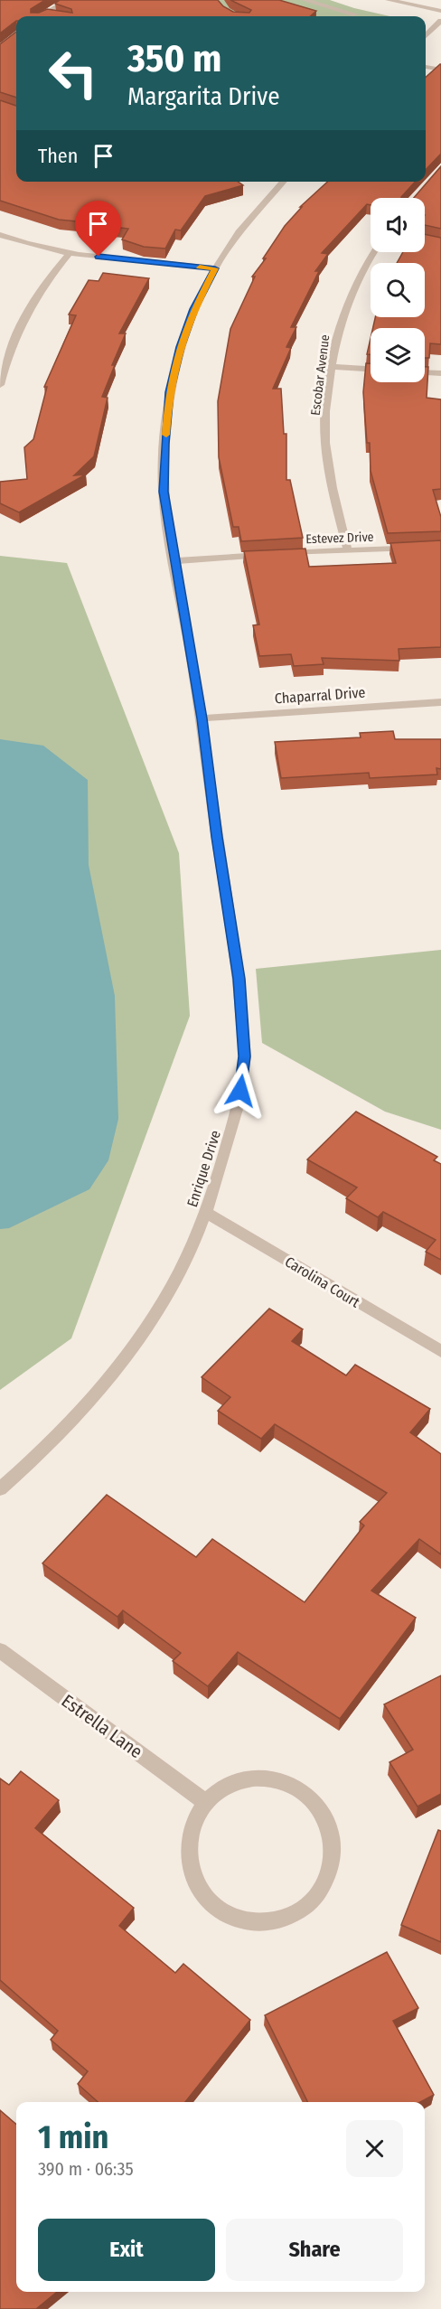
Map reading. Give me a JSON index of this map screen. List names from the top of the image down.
{
  "streets": {
    "street": [
      "Escobar Avenue",
      "Estevez Drive",
      "Chaparral Drive",
      "Enrique Drive",
      "Carolina Court",
      "Estrella Lane"
    ]
  },
  "crossings": [
    ["Escobar Avenue", "Estevez Drive"],
    ["Estevez Drive", "Enrique Drive"],
    ["Chaparral Drive", "Enrique Drive"],
    ["Enrique Drive", "Carolina Court"]
  ],
  "page": {
    "turn": ["350 m", "Margarita Drive"],
    "then": "Then",
    "heading": ["1 min", "390 m · 06:35"],
    "buttons": ["Exit", "Share"]
  }
}
